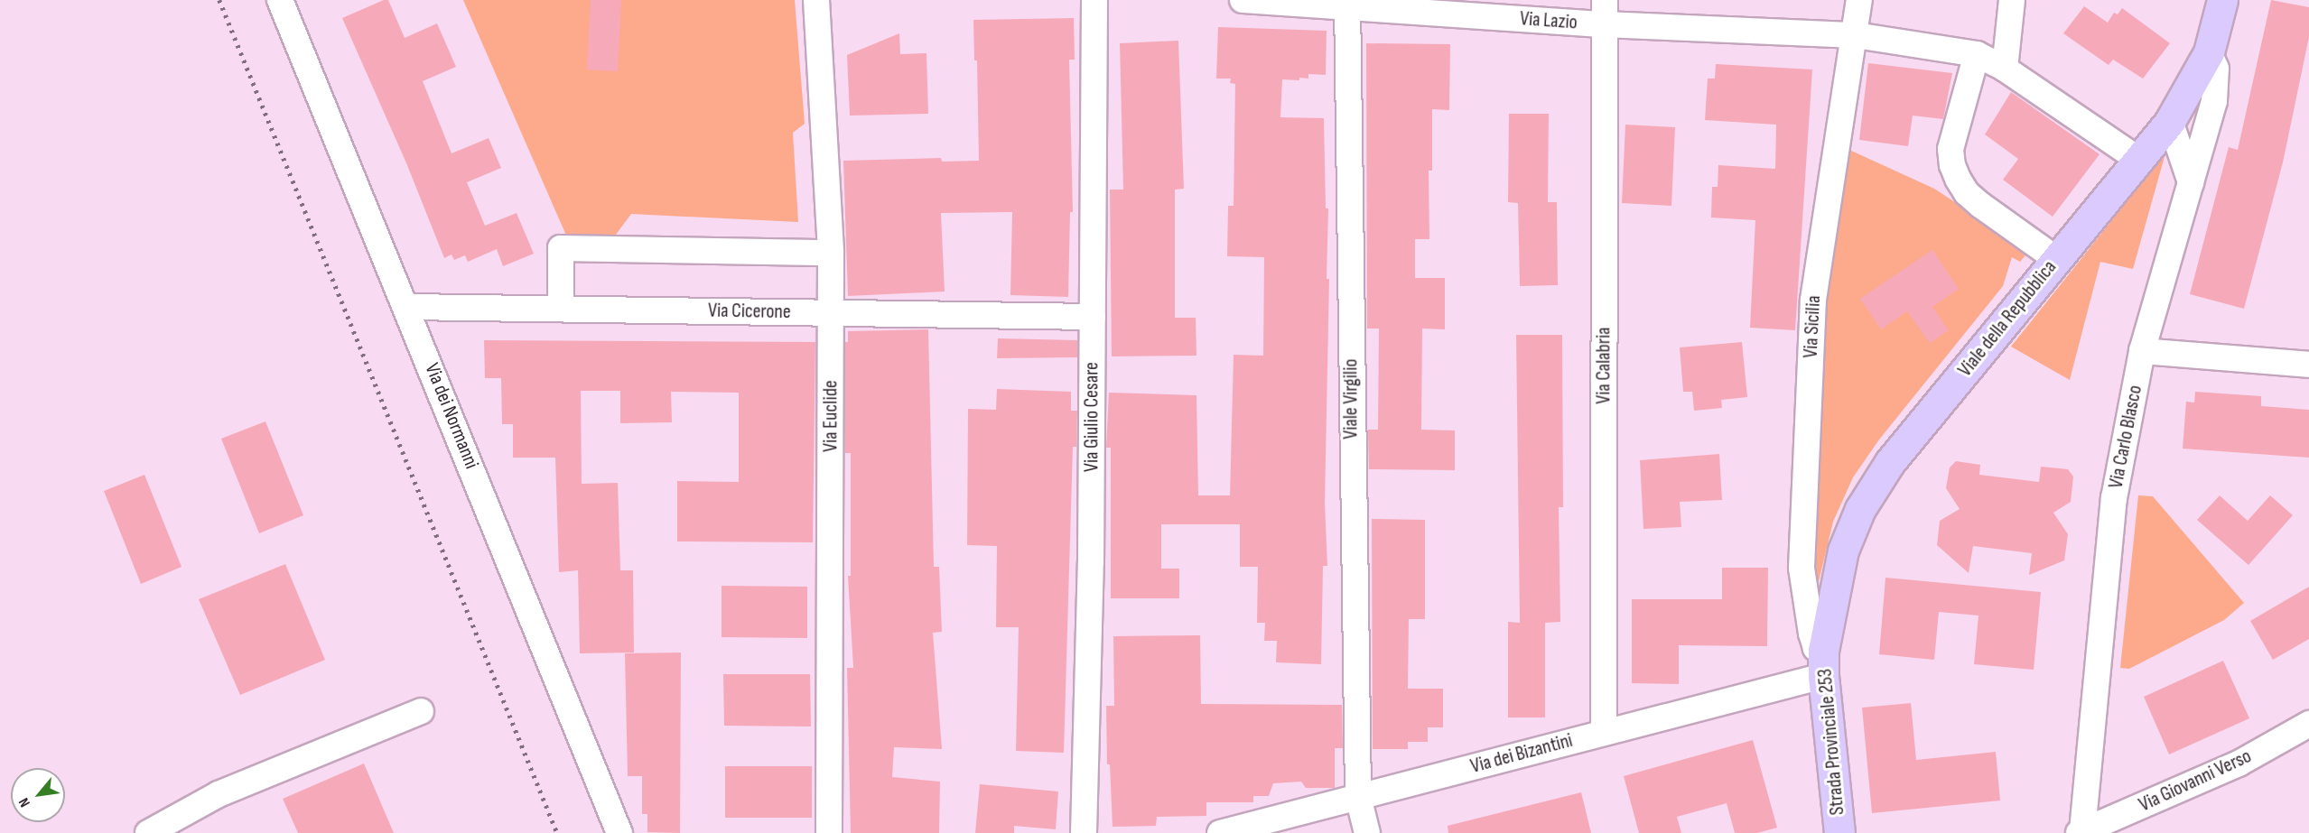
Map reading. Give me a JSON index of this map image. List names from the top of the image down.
{
  "streets": {
    "main road": ["Viale della Repubblica", "Strada Provinciale 253"],
    "street": [
      "Via Lazio",
      "Via Cicerone",
      "Via Sicilia",
      "Via Calabria",
      "Viale Virgilio",
      "Via dei Normanni",
      "Via Euclide",
      "Via Giulio Cesare",
      "Via Carlo Blasco",
      "Via dei Bizantini",
      "Via Giovanni Verso"
    ]
  },
  "crossings": [
    ["Via Lazio", "Viale della Repubblica"],
    ["Via Lazio", "Via Sicilia"],
    ["Via Lazio", "Via Calabria"],
    ["Via Lazio", "Viale Virgilio"],
    ["Via Cicerone", "Via dei Normanni"],
    ["Via Cicerone", "Via Euclide"],
    ["Via Cicerone", "Via Giulio Cesare"],
    ["Viale della Repubblica", "Via Sicilia"],
    ["Viale della Repubblica", "Via Carlo Blasco"],
    ["Viale della Repubblica", "Strada Provinciale 253"],
    ["Viale della Repubblica", "Via dei Bizantini"],
    ["Via Sicilia", "Strada Provinciale 253"],
    ["Via Sicilia", "Via dei Bizantini"],
    ["Via Calabria", "Via dei Bizantini"],
    ["Viale Virgilio", "Via dei Bizantini"],
    ["Via Carlo Blasco", "Via Giovanni Verso"],
    ["Strada Provinciale 253", "Via dei Bizantini"]
  ],
  "north": "bottom left"
}
